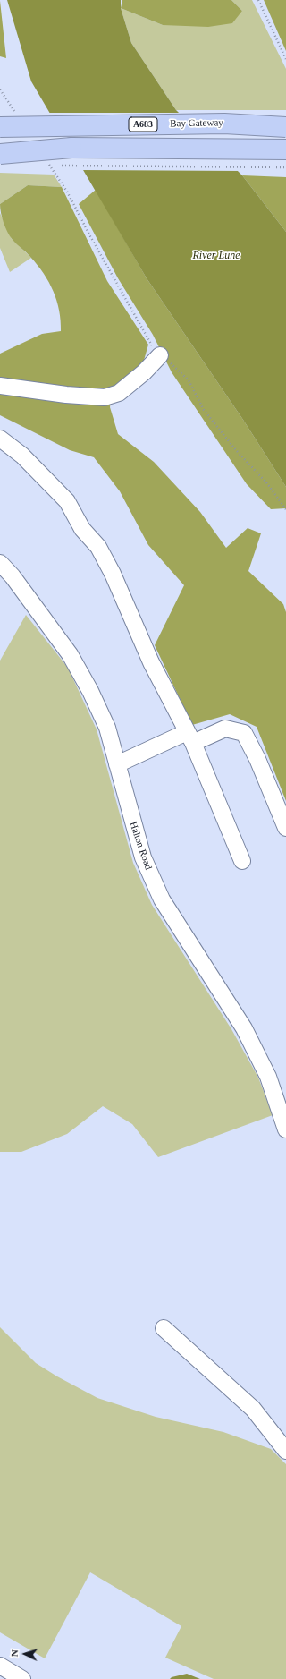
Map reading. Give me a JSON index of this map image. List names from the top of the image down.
{
  "streets": {
    "highway": ["Bay Gateway", "A683"],
    "street": ["Halton Road"]
  },
  "water": ["River Lune"],
  "north": "left"
}
